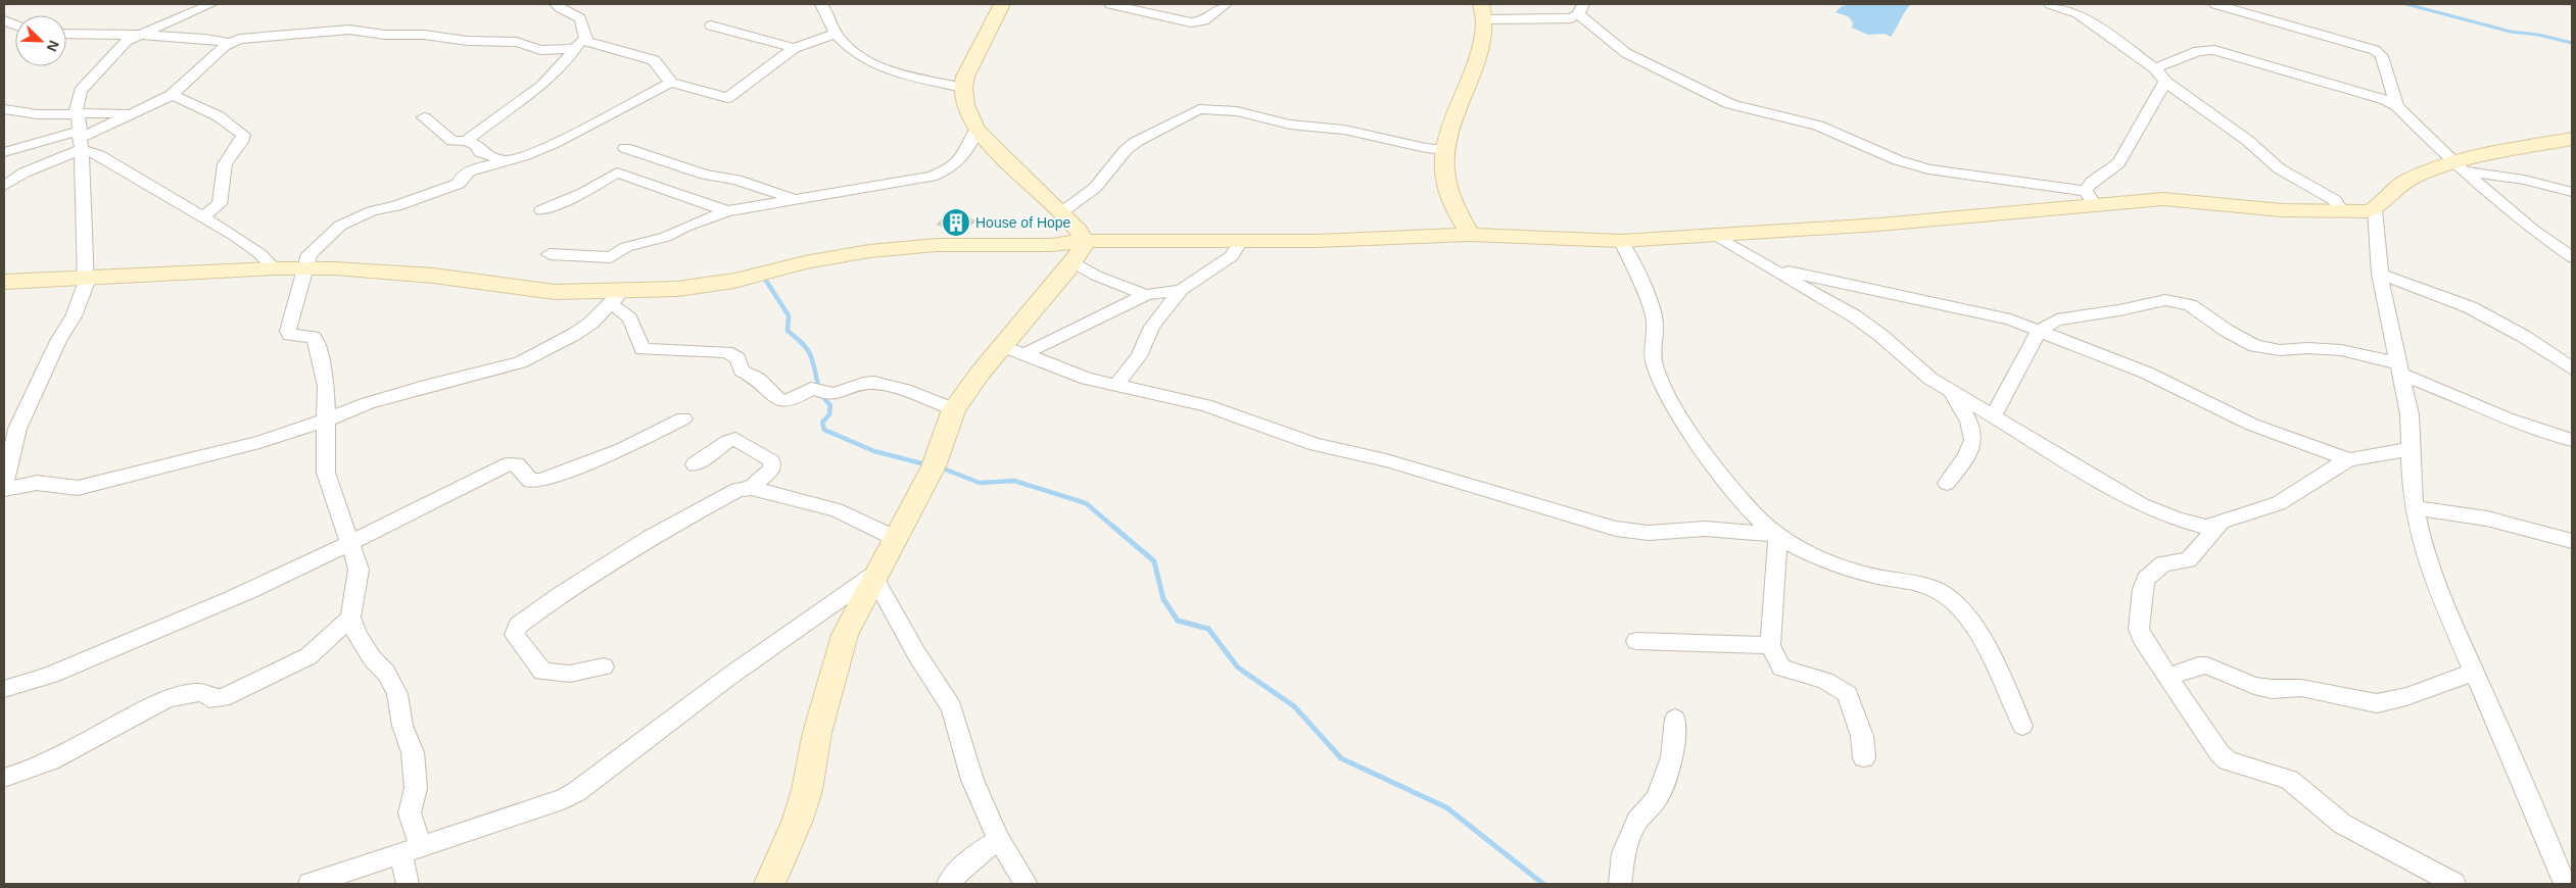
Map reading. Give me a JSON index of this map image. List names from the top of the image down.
{
  "places": {
    "building": ["House of Hope"]
  },
  "north": "bottom right"
}
